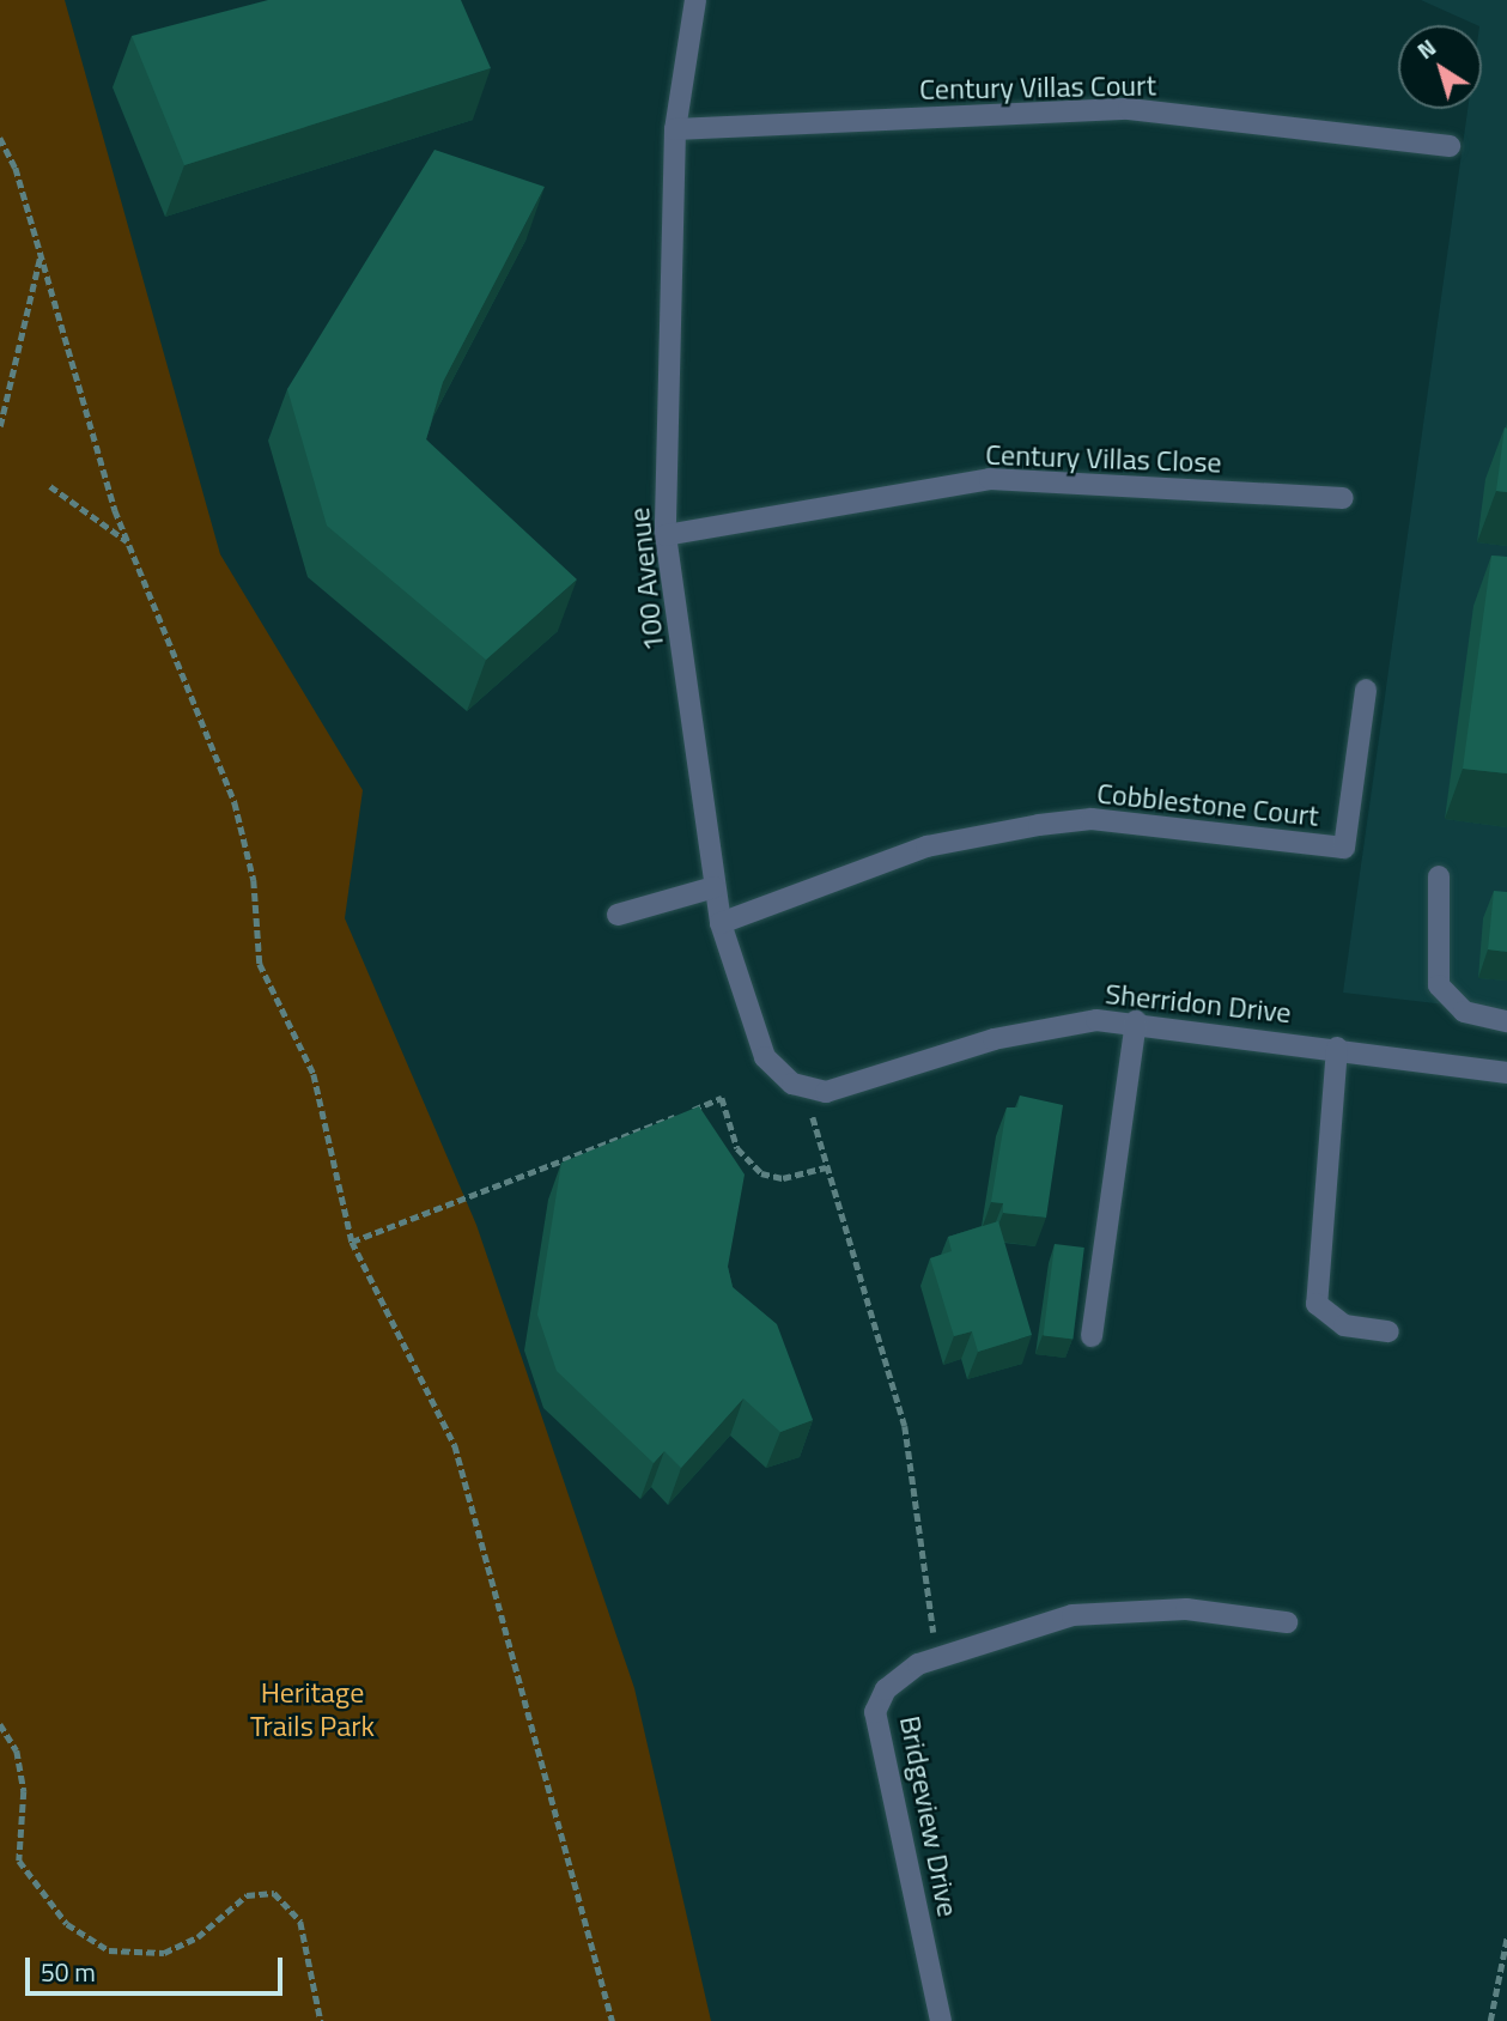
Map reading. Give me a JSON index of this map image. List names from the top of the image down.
{
  "streets": {
    "street": [
      "Century Villas Court",
      "Century Villas Close",
      "100 Avenue",
      "Cobblestone Court",
      "Sherridon Drive",
      "Bridgeview Drive"
    ]
  },
  "crossings": [
    ["Century Villas Court", "100 Avenue"],
    ["Century Villas Close", "100 Avenue"],
    ["100 Avenue", "Cobblestone Court"],
    ["100 Avenue", "Sherridon Drive"]
  ],
  "parks": ["Heritage Trails Park"],
  "scale_bar": "50 m",
  "north": "top left"
}
